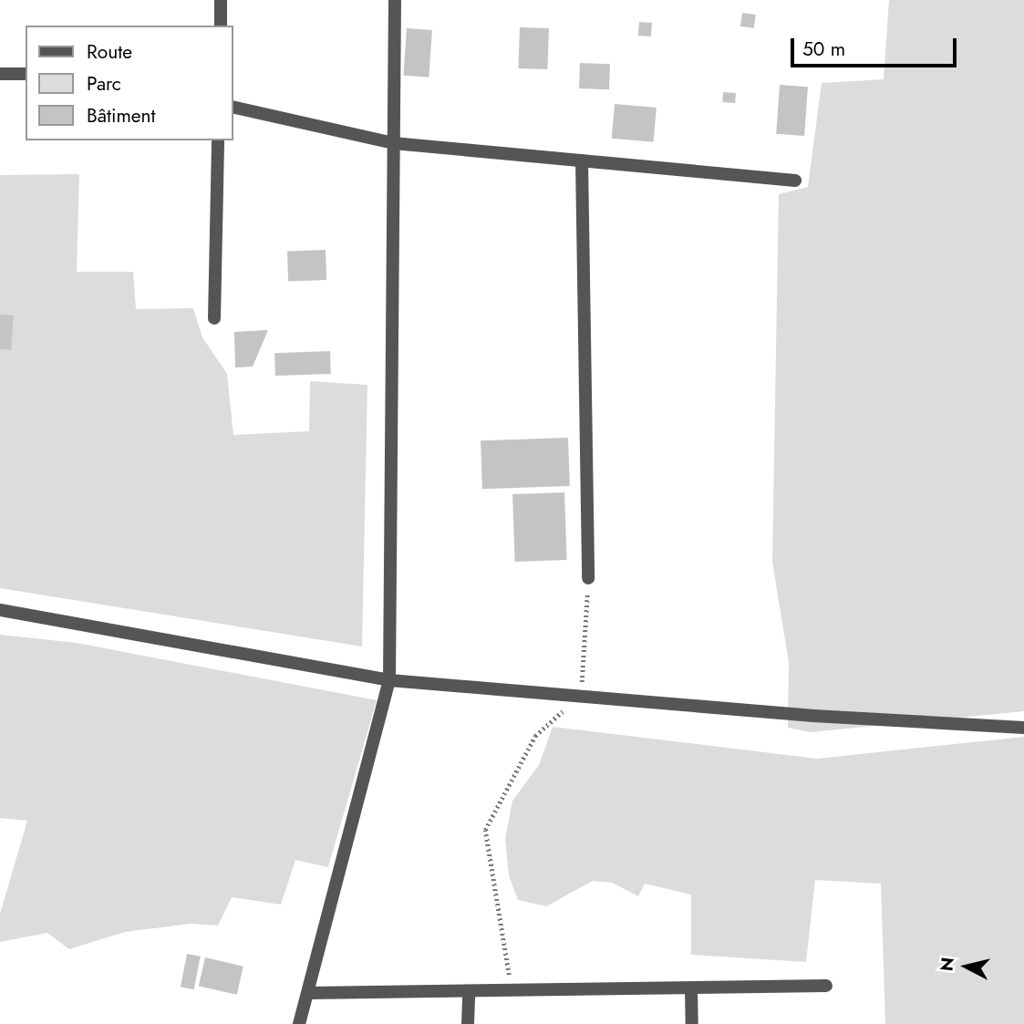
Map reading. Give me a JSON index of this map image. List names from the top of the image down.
{
  "legend": ["Route", "Parc", "Bâtiment"],
  "scale_bar": "50 m",
  "north": "left"
}
